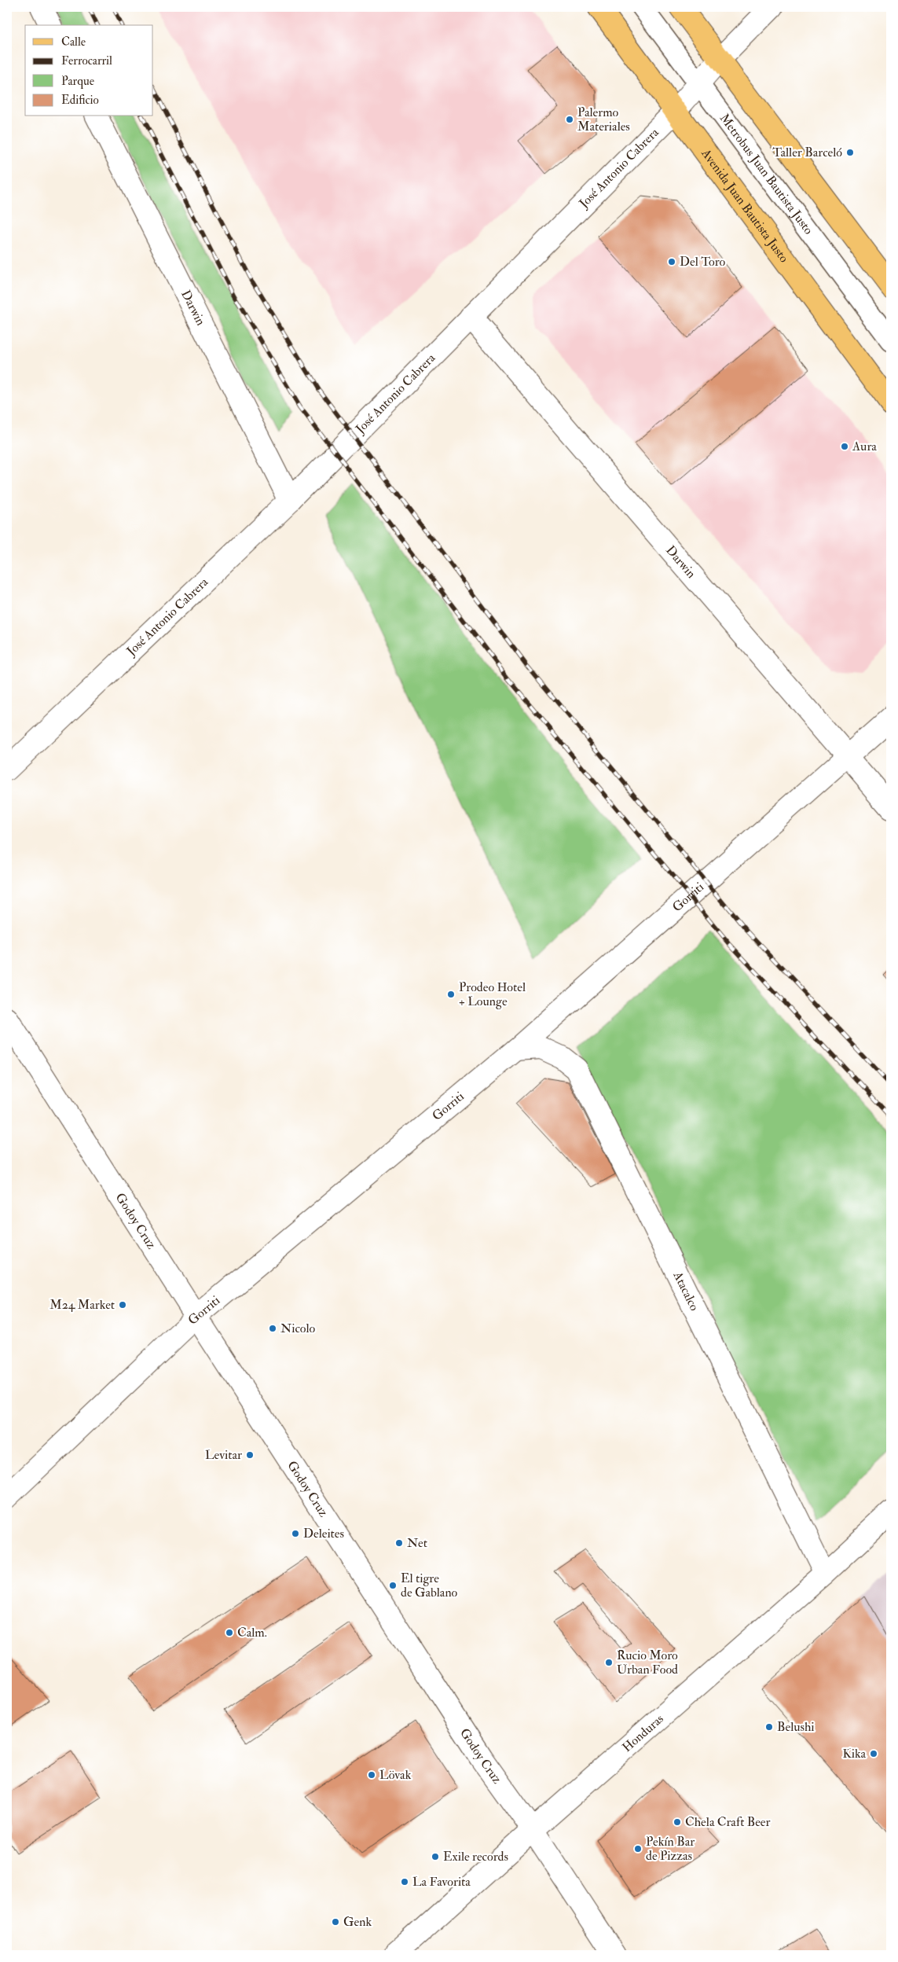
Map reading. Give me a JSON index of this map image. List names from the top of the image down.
{
  "streets": {
    "main road": ["Avenida Juan Bautista Justo"],
    "street": [
      "José Antonio Cabrera",
      "Darwin",
      "Gorriti",
      "Godoy Cruz",
      "Atacalco",
      "Honduras"
    ],
    "lane": ["Metrobus Juan Bautista Justo"]
  },
  "crossings": [
    ["José Antonio Cabrera", "Metrobus Juan Bautista Justo"],
    ["José Antonio Cabrera", "Avenida Juan Bautista Justo"],
    ["José Antonio Cabrera", "Darwin"],
    ["Darwin", "Gorriti"],
    ["Gorriti", "Godoy Cruz"],
    ["Gorriti", "Atacalco"],
    ["Godoy Cruz", "Honduras"],
    ["Atacalco", "Honduras"]
  ],
  "places": [
    "Palermo Materiales",
    "Taller Barceló",
    "Del Toro",
    "Aura",
    "Prodeo Hotel + Lounge",
    "M24 Market",
    "Nicolo",
    "Levitar",
    "Deleites",
    "Net",
    "El tigre de Gablano",
    "Calm.",
    "Rucio Moro Urban Food",
    "Belushi",
    "Kika",
    "Lövak",
    "Chela Craft Beer",
    "Pekín Bar de Pizzas",
    "Exile records",
    "La Favorita",
    "Genk"
  ],
  "legend": [
    "Calle",
    "Ferrocarril",
    "Parque",
    "Edificio"
  ]
}
